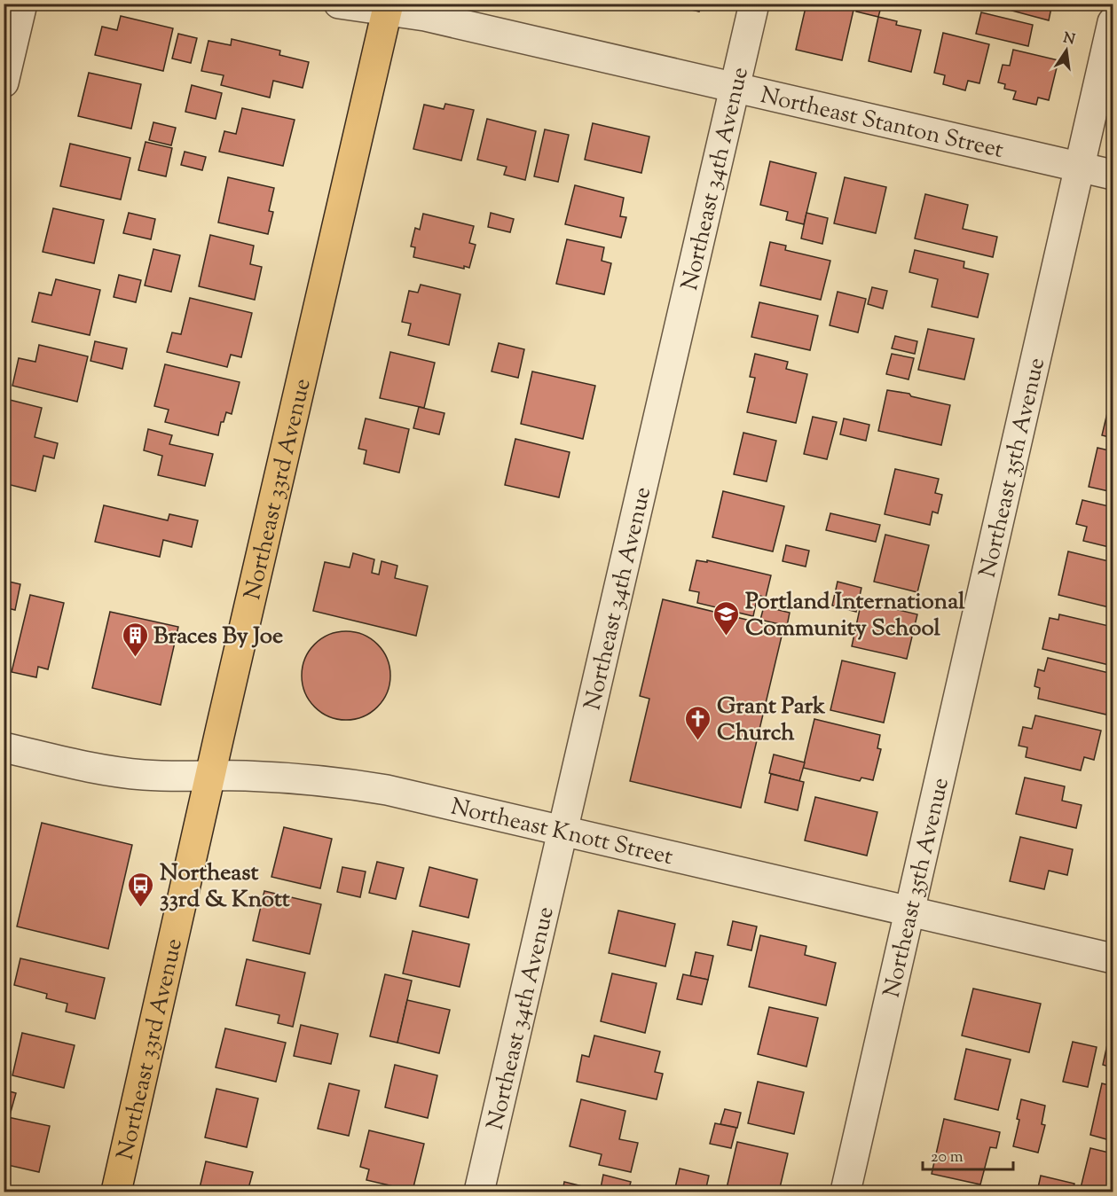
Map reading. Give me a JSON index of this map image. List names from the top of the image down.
{
  "streets": {
    "main road": ["Northeast 33rd Avenue"],
    "street": [
      "Northeast Stanton Street",
      "Northeast 34th Avenue",
      "Northeast 35th Avenue",
      "Northeast Knott Street"
    ]
  },
  "crossings": [
    ["Northeast Stanton Street", "Northeast 34th Avenue"],
    ["Northeast Stanton Street", "Northeast 35th Avenue"],
    ["Northeast Stanton Street", "Northeast 33rd Avenue"],
    ["Northeast 34th Avenue", "Northeast Knott Street"],
    ["Northeast 35th Avenue", "Northeast Knott Street"],
    ["Northeast 33rd Avenue", "Northeast Knott Street"]
  ],
  "places": {
    "school or university": ["Portland International Community School"],
    "building": ["Braces By Joe"],
    "church": ["Grant Park Church"],
    "bus stop": ["Northeast 33rd & Knott"]
  },
  "scale_bar": "20 m",
  "north": "top"
}
